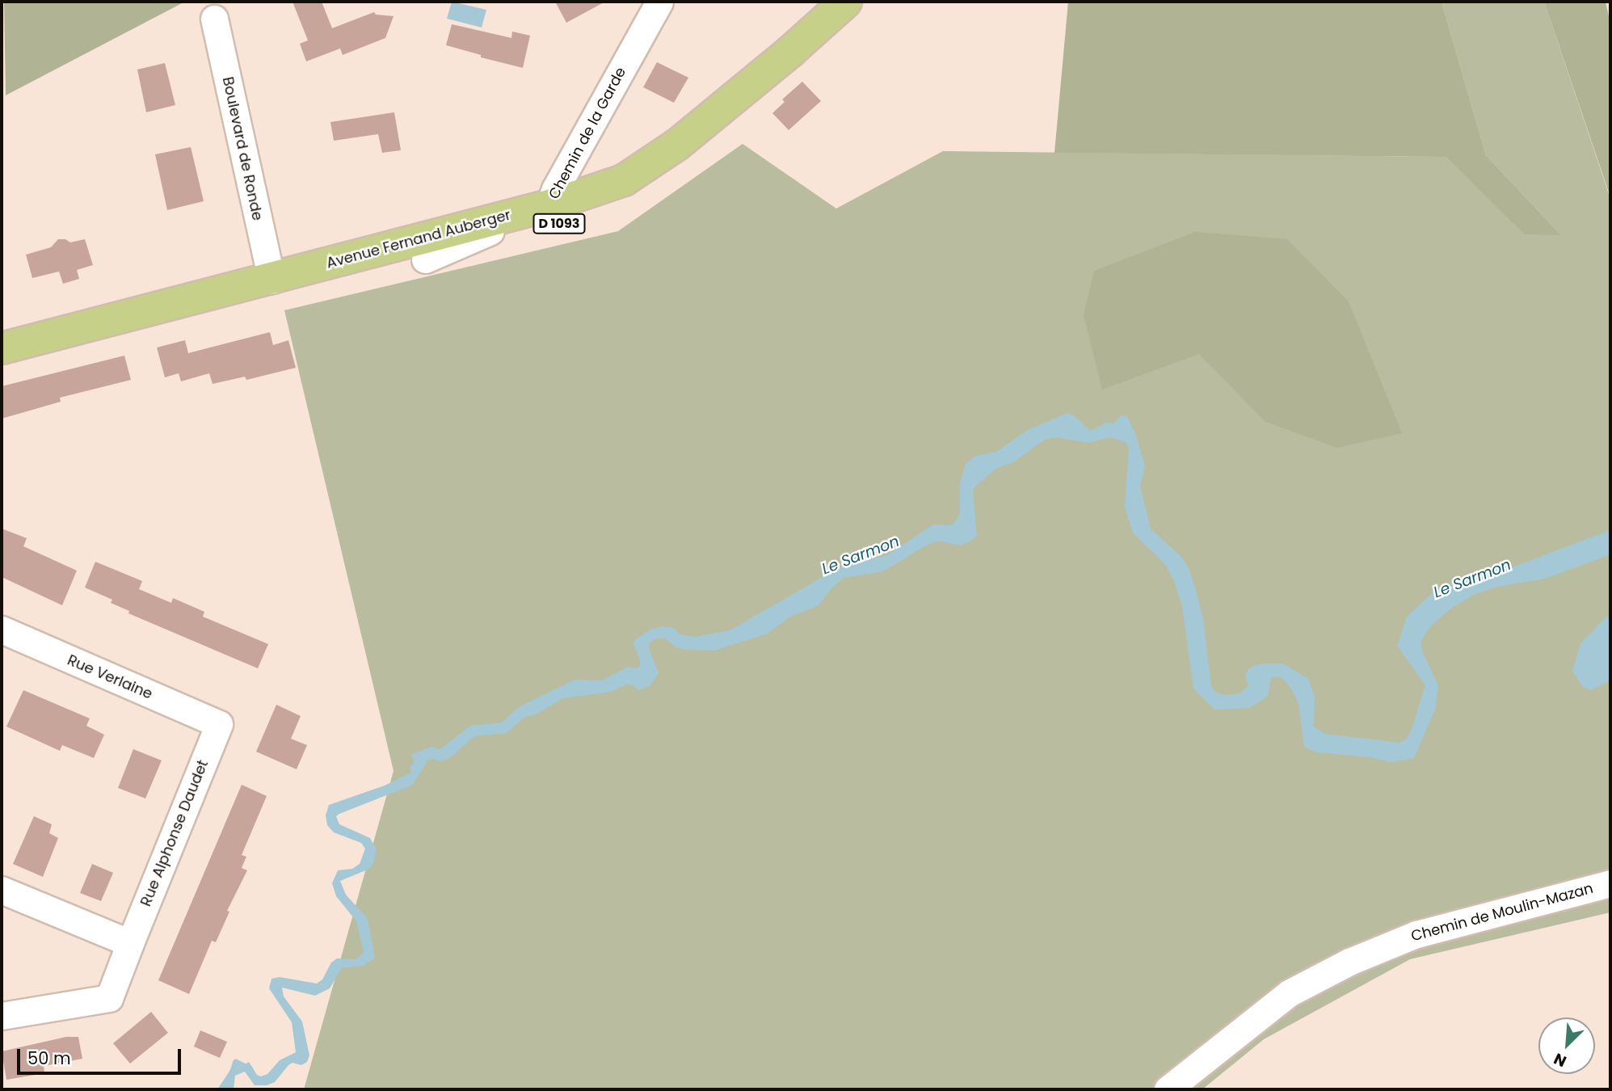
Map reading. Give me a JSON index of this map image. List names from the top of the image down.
{
  "streets": {
    "main road": ["D 1093", "Avenue Fernand Auberger"],
    "street": [
      "Chemin de la Garde",
      "Boulevard de Ronde",
      "Rue Verlaine",
      "Rue Alphonse Daudet",
      "Chemin de Moulin-Mazan"
    ]
  },
  "crossings": [
    ["Chemin de la Garde", "Avenue Fernand Auberger"],
    ["Boulevard de Ronde", "Avenue Fernand Auberger"],
    ["Rue Verlaine", "Rue Alphonse Daudet"]
  ],
  "water": ["Le Sarmon"],
  "scale_bar": "50 m",
  "north": "bottom left"
}
